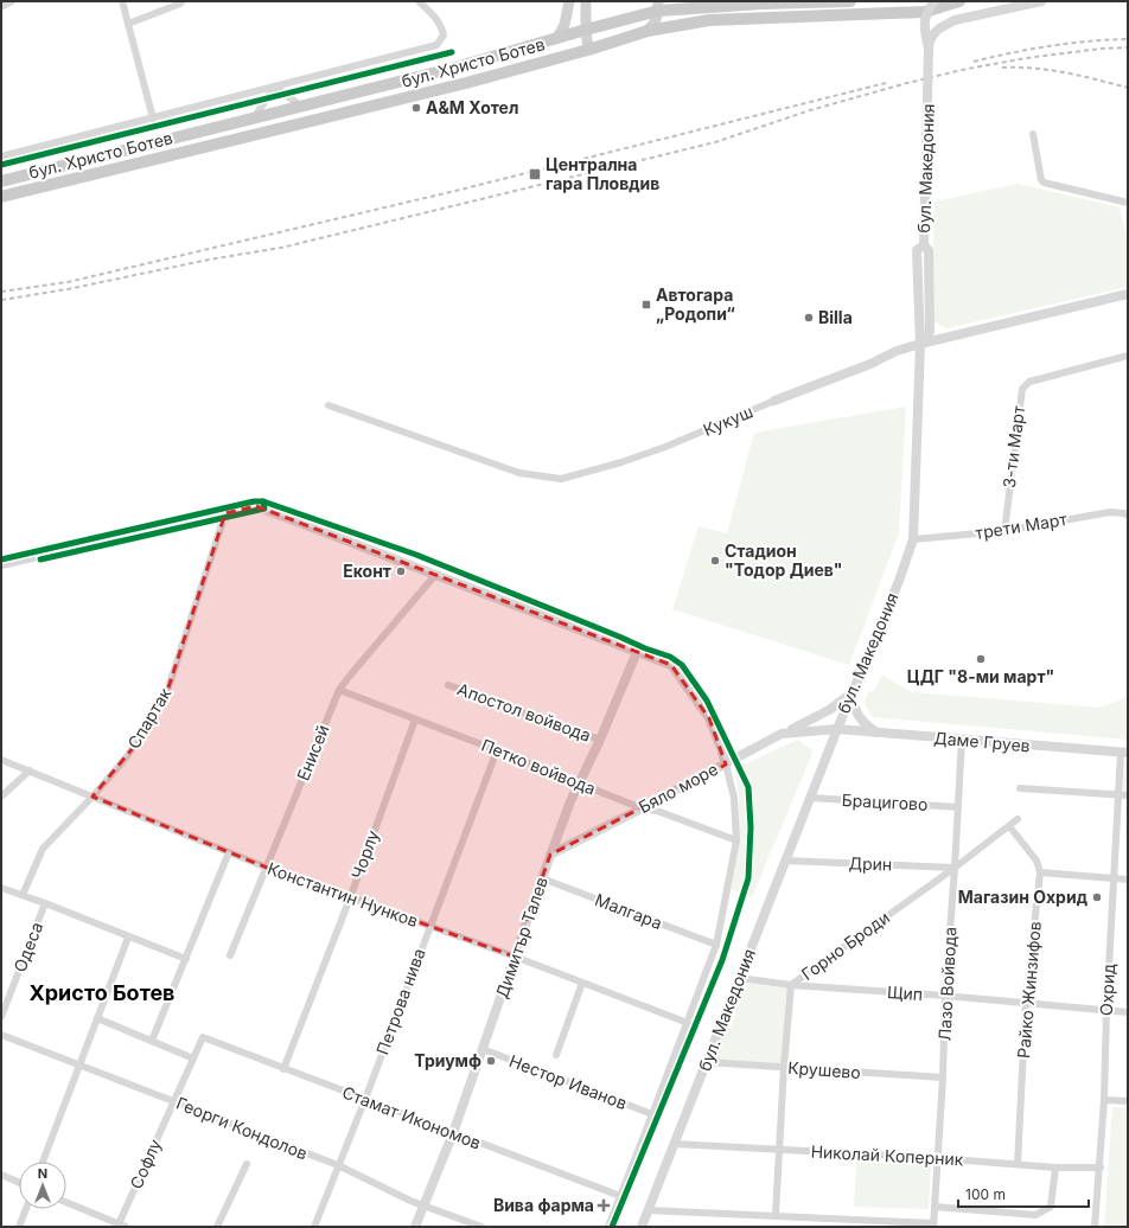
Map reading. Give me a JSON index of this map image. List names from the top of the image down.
{
  "streets": {
    "main road": ["бул. Христо Ботев"],
    "street": [
      "бул. Македония",
      "Кукуш",
      "3-ти Март",
      "трети Март",
      "Апостол войвода",
      "Спартак",
      "Даме Груев",
      "Енисей",
      "Петко войвода",
      "Бяло море",
      "Брацигово",
      "Чорлу",
      "Дрин",
      "Константин Нунков",
      "Малгара",
      "Димитър Талев",
      "Горно Броди",
      "Одеса",
      "Лазо Войвода",
      "Райко Жинзифов",
      "Охрид",
      "Щип",
      "Петрова нива",
      "Крушево",
      "Нестор Иванов",
      "Стамат Икономов",
      "Георги Кондолов",
      "Николай Коперник",
      "Софлу"
    ]
  },
  "crossings": [
    ["бул. Македония", "Кукуш"],
    ["бул. Македония", "трети Март"],
    ["бул. Македония", "Даме Груев"],
    ["бул. Македония", "Петко войвода"],
    ["бул. Македония", "Бяло море"],
    ["бул. Македония", "Брацигово"],
    ["бул. Македония", "Дрин"],
    ["бул. Македония", "Константин Нунков"],
    ["бул. Македония", "Малгара"],
    ["бул. Македония", "Щип"],
    ["бул. Македония", "Крушево"],
    ["бул. Македония", "Нестор Иванов"],
    ["бул. Македония", "Стамат Икономов"],
    ["бул. Македония", "Николай Коперник"],
    ["3-ти Март", "трети Март"],
    ["Апостол войвода", "Димитър Талев"],
    ["Спартак", "Константин Нунков"],
    ["Даме Груев", "Бяло море"],
    ["Даме Груев", "Лазо Войвода"],
    ["Даме Груев", "Охрид"],
    ["Енисей", "Петко войвода"],
    ["Енисей", "Константин Нунков"],
    ["Петко войвода", "Бяло море"],
    ["Петко войвода", "Чорлу"],
    ["Петко войвода", "Димитър Талев"],
    ["Петко войвода", "Петрова нива"],
    ["Бяло море", "Димитър Талев"],
    ["Брацигово", "Лазо Войвода"],
    ["Чорлу", "Константин Нунков"],
    ["Чорлу", "Стамат Икономов"],
    ["Дрин", "Горно Броди"],
    ["Дрин", "Лазо Войвода"],
    ["Константин Нунков", "Димитър Талев"],
    ["Константин Нунков", "Петрова нива"],
    ["Малгара", "Димитър Талев"],
    ["Димитър Талев", "Нестор Иванов"],
    ["Димитър Талев", "Стамат Икономов"],
    ["Димитър Талев", "Георги Кондолов"],
    ["Горно Броди", "Лазо Войвода"],
    ["Горно Броди", "Щип"],
    ["Горно Броди", "Крушево"],
    ["Горно Броди", "Николай Коперник"],
    ["Лазо Войвода", "Щип"],
    ["Лазо Войвода", "Крушево"],
    ["Лазо Войвода", "Николай Коперник"],
    ["Райко Жинзифов", "Щип"],
    ["Райко Жинзифов", "Николай Коперник"],
    ["Охрид", "Щип"],
    ["Охрид", "Николай Коперник"],
    ["Петрова нива", "Стамат Икономов"],
    ["Петрова нива", "Георги Кондолов"],
    ["Стамат Икономов", "Софлу"],
    ["Георги Кондолов", "Софлу"]
  ],
  "districts": ["Христо Ботев"],
  "places": {
    "other": [
      "A&M Хотел",
      "Billa",
      "Стадион \"Тодор Диев\"",
      "Еконт",
      "ЦДГ \"8-ми март\"",
      "Магазин Охрид",
      "Триумф"
    ],
    "transit": ["Централна гара Пловдив", "Автогара „Родопи“"],
    "health": ["Вива фарма"]
  },
  "scale_bar": "100 m",
  "north": "top"
}
